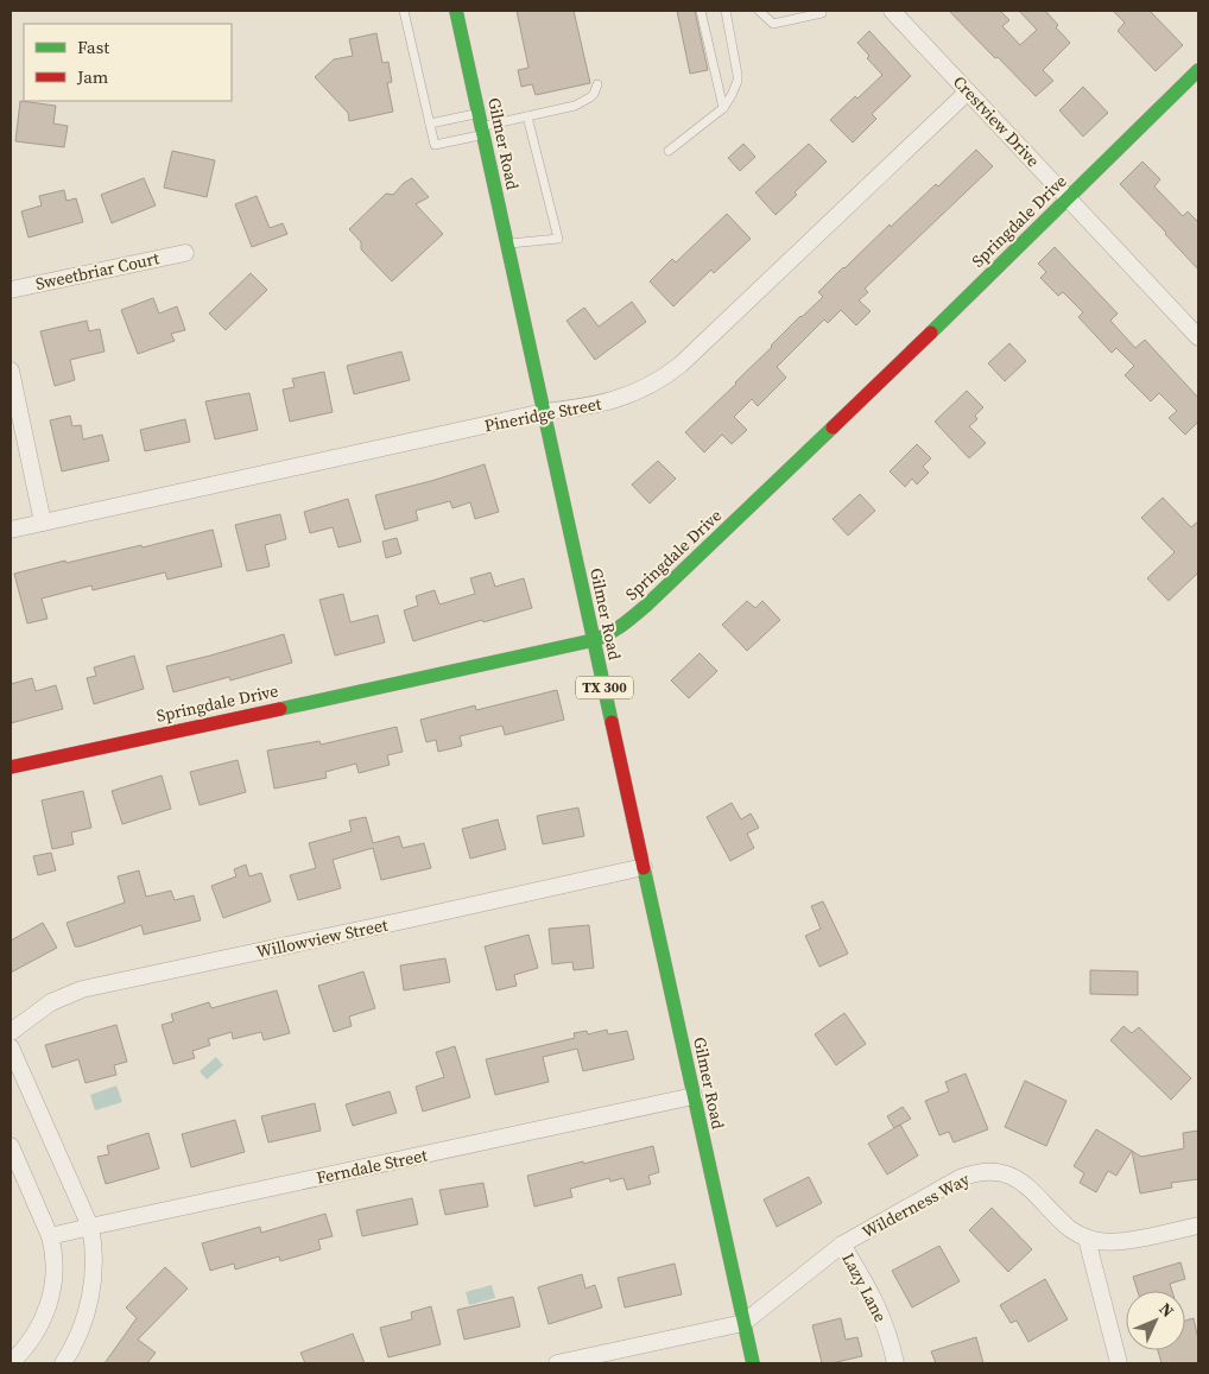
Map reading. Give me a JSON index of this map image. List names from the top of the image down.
{
  "streets": {
    "street": [
      "Crestview Drive",
      "Gilmer Road",
      "Springdale Drive",
      "Sweetbriar Court",
      "Pineridge Street",
      "TX 300",
      "Willowview Street",
      "Ferndale Street",
      "Wilderness Way",
      "Lazy Lane"
    ]
  },
  "crossings": [
    ["Crestview Drive", "Springdale Drive"],
    ["Crestview Drive", "Pineridge Street"],
    ["Gilmer Road", "Springdale Drive"],
    ["Gilmer Road", "Pineridge Street"],
    ["Gilmer Road", "Willowview Street"],
    ["Gilmer Road", "Ferndale Street"],
    ["Gilmer Road", "Wilderness Way"],
    ["Wilderness Way", "Lazy Lane"]
  ],
  "legend": ["Fast", "Jam"],
  "north": "top right"
}
